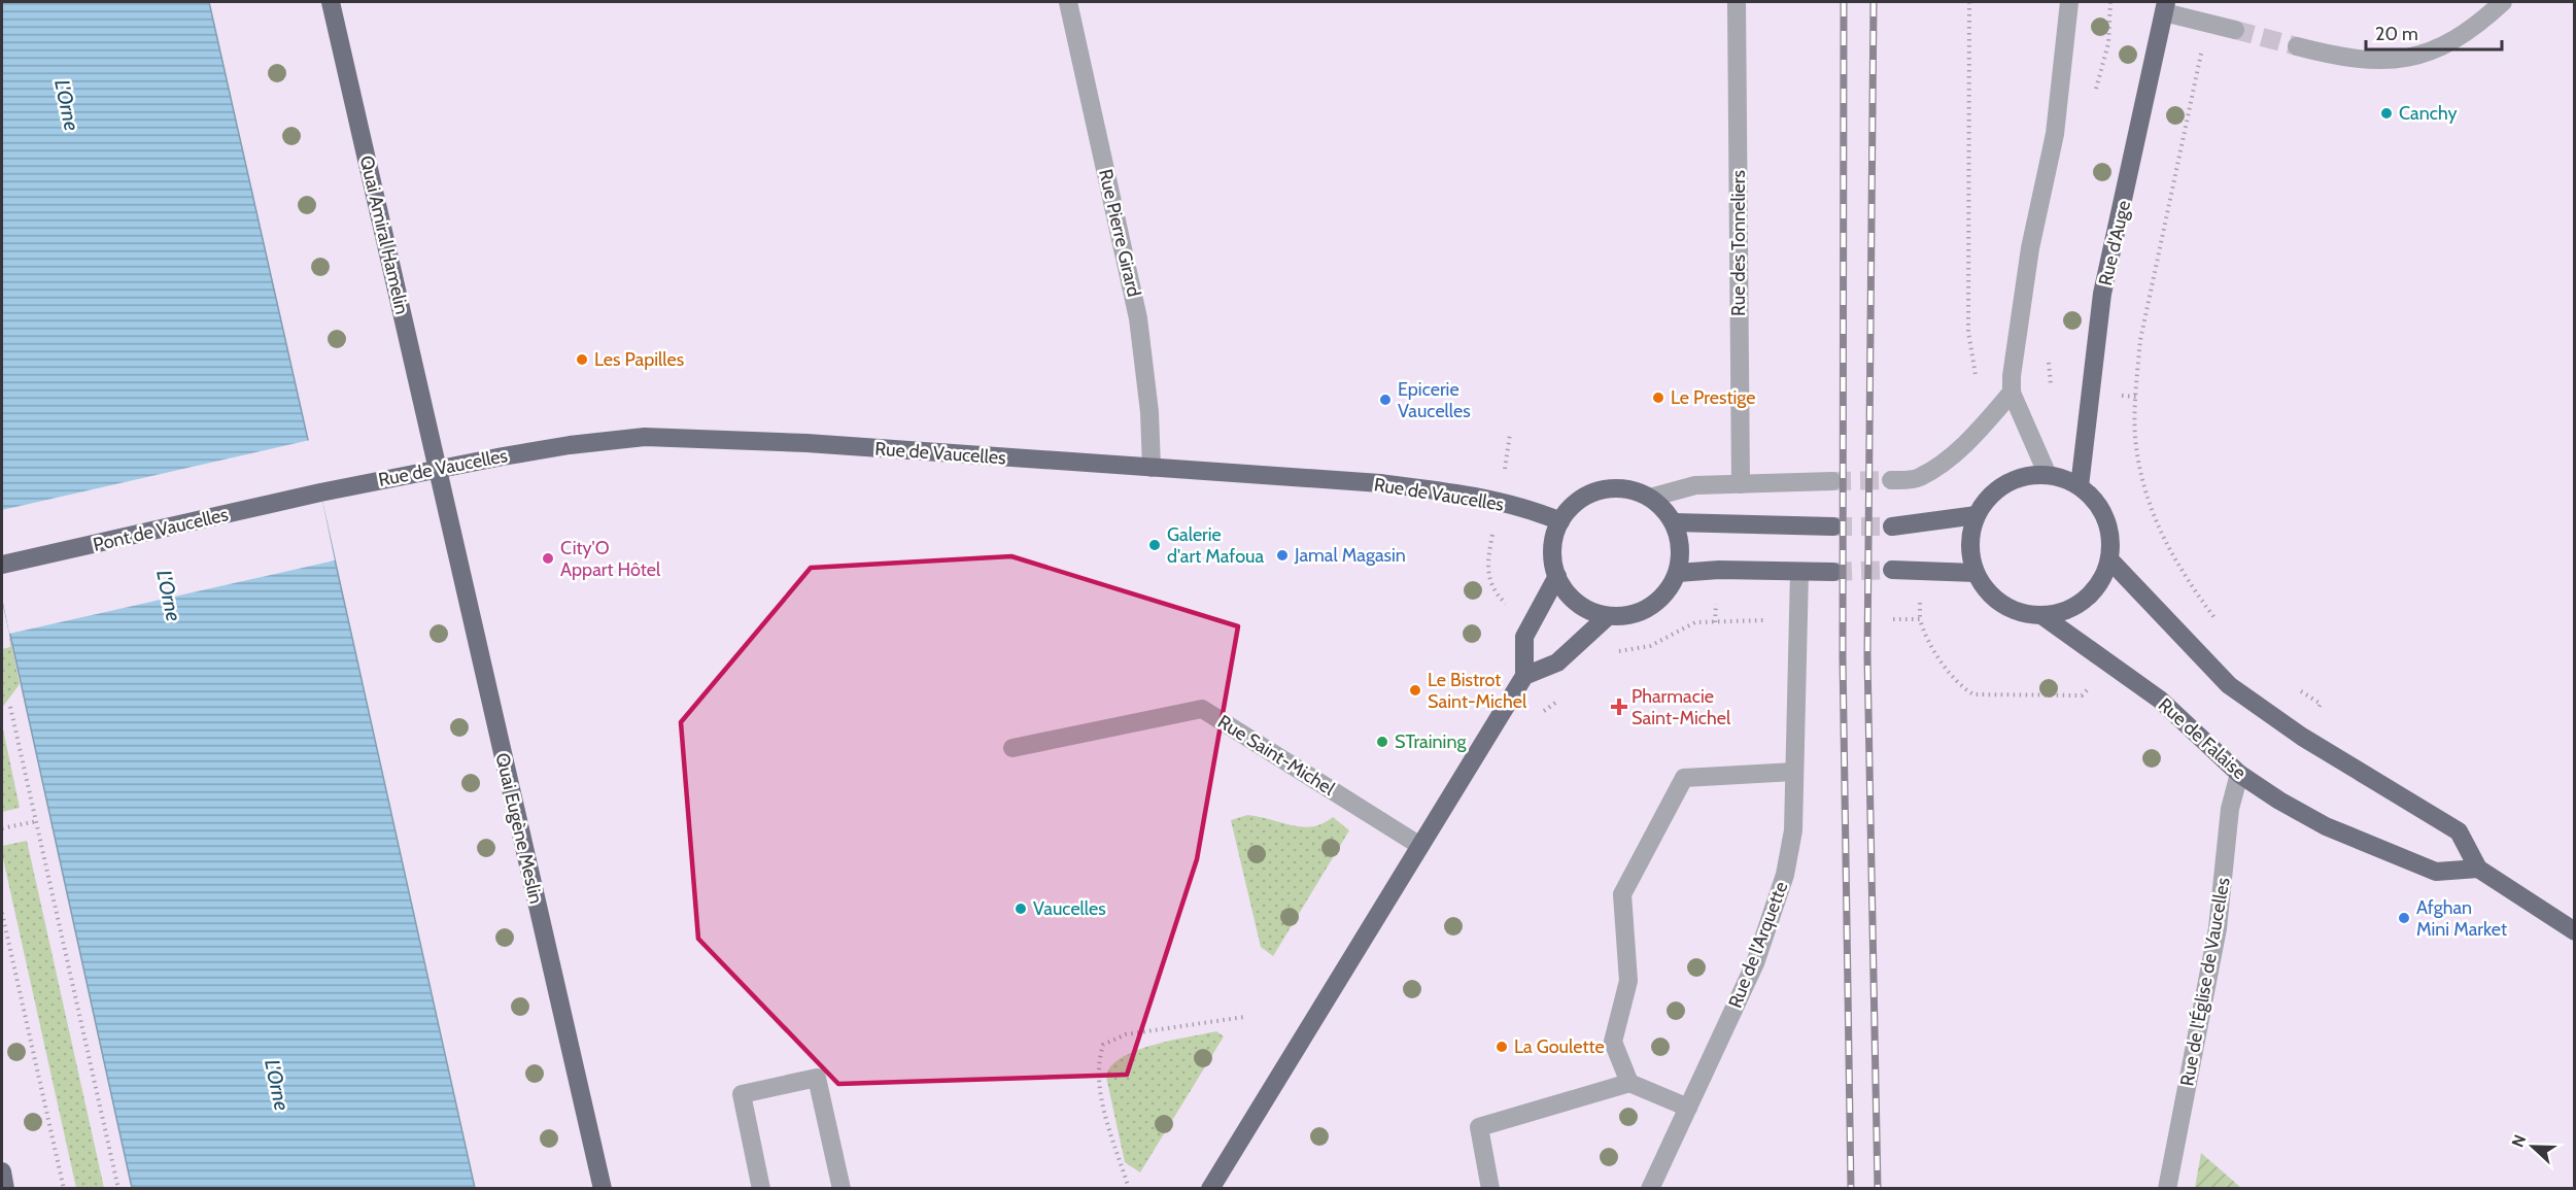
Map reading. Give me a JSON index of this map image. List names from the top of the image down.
{
  "streets": {
    "main road": [
      "Quai Amiral Hamelin",
      "Rue d'Auge",
      "Rue de Vaucelles",
      "Pont de Vaucelles",
      "Rue de Falaise",
      "Quai Eugène Meslin"
    ],
    "street": [
      "Rue Pierre Girard",
      "Rue des Tonneliers",
      "Rue Saint-Michel",
      "Rue de l'Arquette",
      "Rue de l'Église de Vaucelles"
    ]
  },
  "crossings": [
    ["Rue Pierre Girard", "Rue de Vaucelles"],
    ["Quai Amiral Hamelin", "Rue de Vaucelles"],
    ["Quai Amiral Hamelin", "Quai Eugène Meslin"],
    ["Rue d'Auge", "Rue de Falaise"],
    ["Rue de Vaucelles", "Pont de Vaucelles"],
    ["Rue de Vaucelles", "Quai Eugène Meslin"],
    ["Rue de Falaise", "Rue de l'Église de Vaucelles"]
  ],
  "water": ["L'Orne"],
  "places": {
    "other": [
      "Canchy",
      "Les Papilles",
      "Le Prestige",
      "Epicerie Vaucelles",
      "Galerie d'art Mafoua",
      "Jamal Magasin",
      "City'O Appart Hôtel",
      "Le Bistrot Saint-Michel",
      "STraining",
      "Vaucelles",
      "Afghan Mini Market",
      "La Goulette"
    ],
    "health": ["Pharmacie Saint-Michel"]
  },
  "scale_bar": "20 m",
  "north": "left"
}
